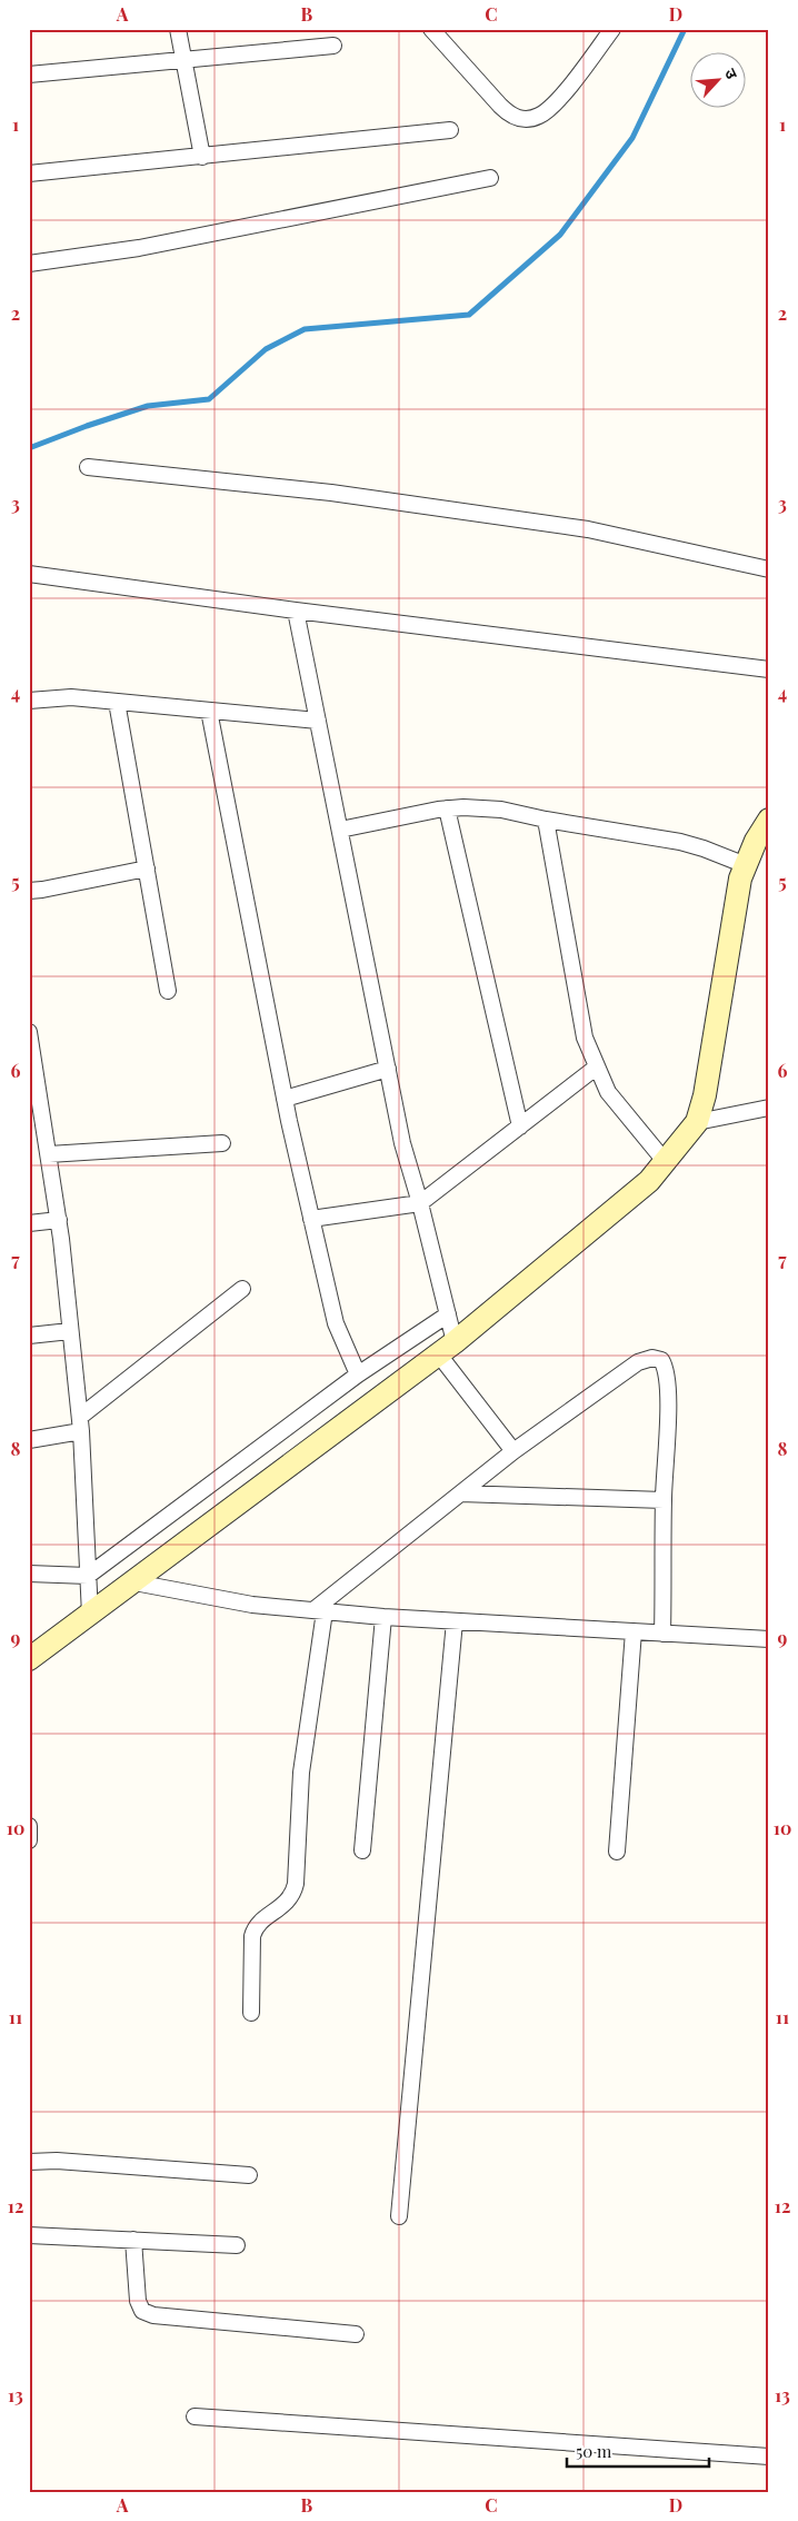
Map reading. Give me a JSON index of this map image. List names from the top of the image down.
{
  "scale_bar": "50 m",
  "north": "top right",
  "grid": {
    "columns": [
      "A",
      "B",
      "C",
      "D"
    ],
    "rows": [
      "1",
      "2",
      "3",
      "4",
      "5",
      "6",
      "7",
      "8",
      "9",
      "10",
      "11",
      "12",
      "13"
    ]
  }
}
